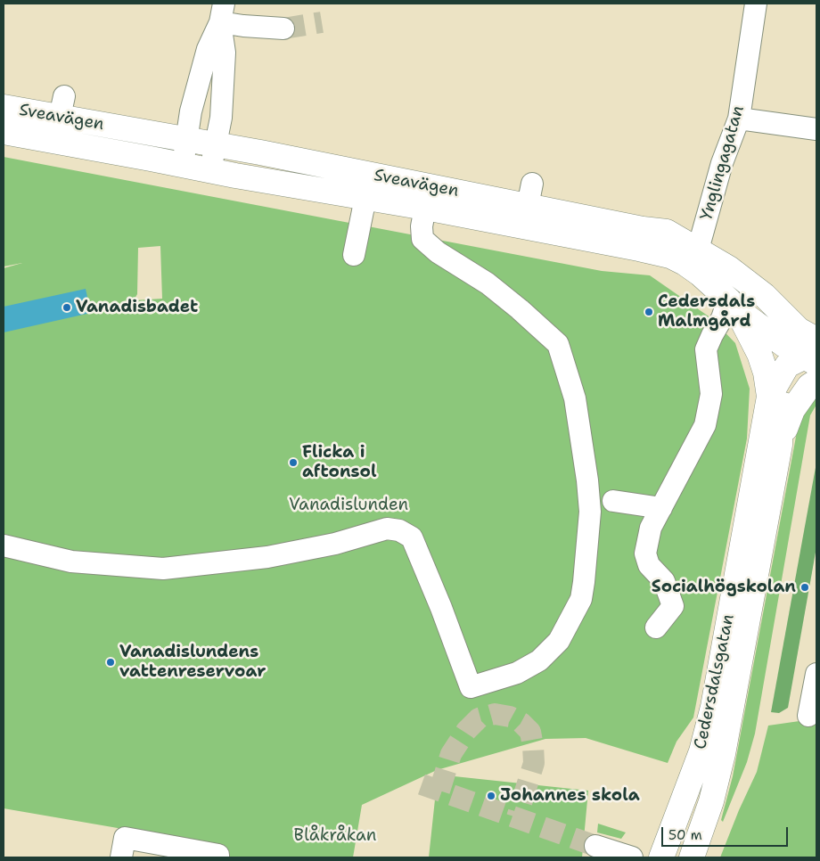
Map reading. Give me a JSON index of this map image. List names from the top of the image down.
{
  "streets": {
    "main road": ["Sveavägen", "Cedersdalsgatan"],
    "street": ["Ynglingagatan"]
  },
  "crossings": [
    ["Sveavägen", "Ynglingagatan"],
    ["Sveavägen", "Cedersdalsgatan"]
  ],
  "parks": ["Vanadislunden", "Blåkråkan"],
  "places": [
    "Vanadisbadet",
    "Cedersdals Malmgård",
    "Flicka i aftonsol",
    "Socialhögskolan",
    "Vanadislundens vattenreservoar",
    "Johannes skola"
  ],
  "scale_bar": "50 m"
}
